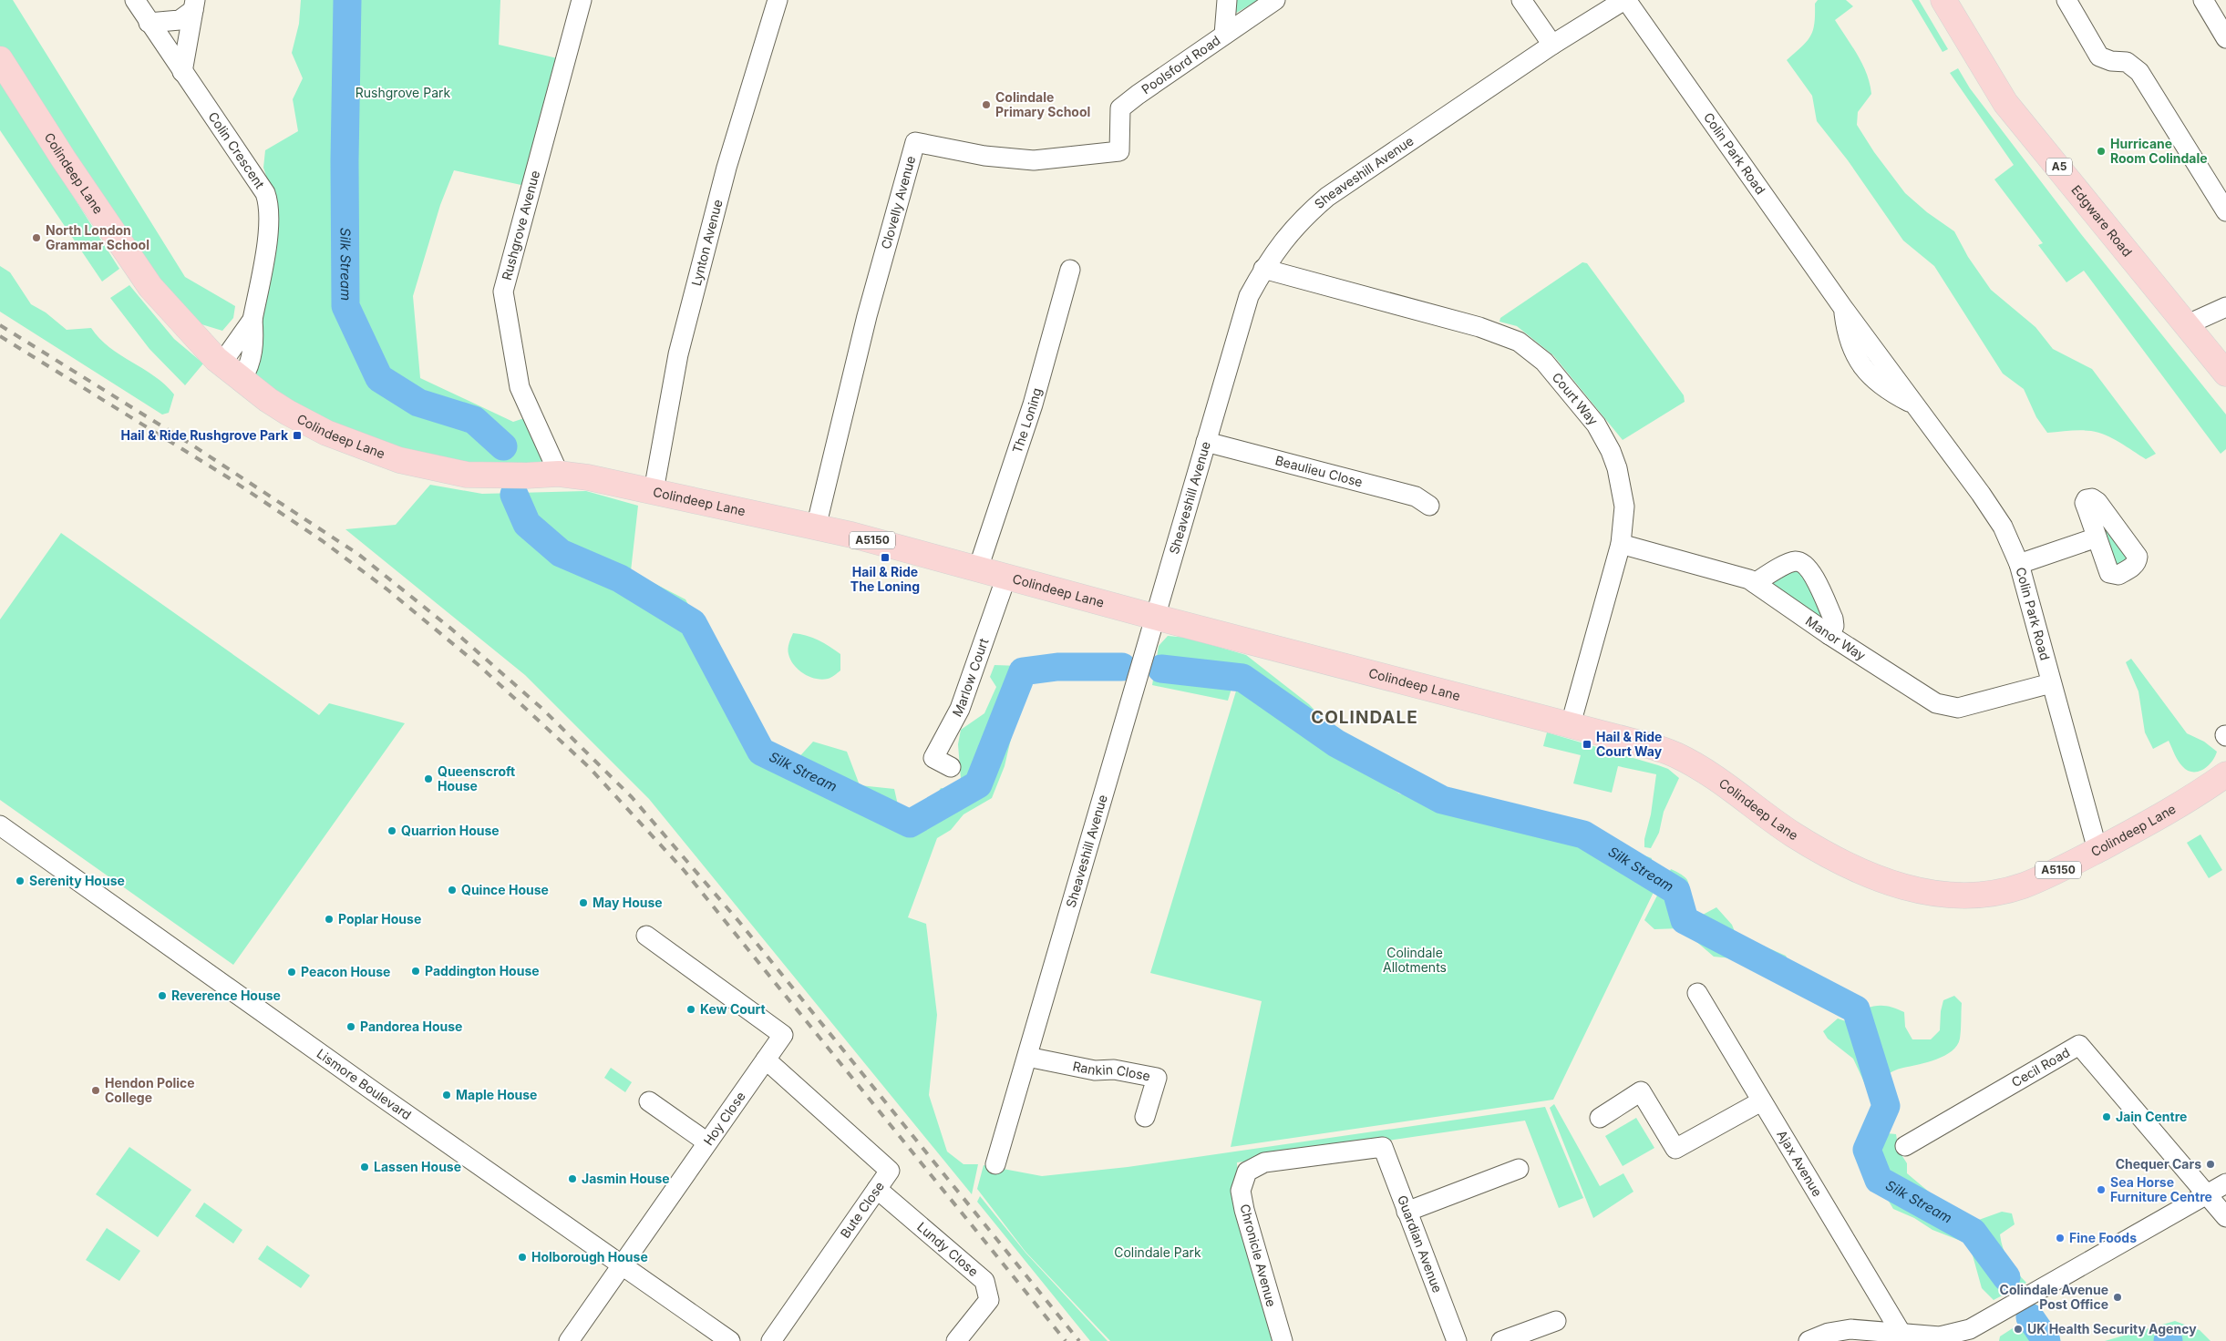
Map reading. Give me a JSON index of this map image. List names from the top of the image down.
{
  "streets": {
    "main road": [
      "A5",
      "Colindeep Lane",
      "Edgware Road",
      "A5150"
    ],
    "street": [
      "Poolsford Road",
      "Colin Crescent",
      "Colin Park Road",
      "Sheaveshill Avenue",
      "Clovelly Avenue",
      "Rushgrove Avenue",
      "Lynton Avenue",
      "Court Way",
      "The Loning",
      "Beaulieu Close",
      "Manor Way",
      "Marlow Court",
      "Cecil Road",
      "Rankin Close",
      "Lismore Boulevard",
      "Hoy Close",
      "Ajax Avenue",
      "Bute Close",
      "Guardian Avenue",
      "Lundy Close",
      "Chronicle Avenue"
    ]
  },
  "crossings": [
    ["Poolsford Road", "Clovelly Avenue"],
    ["Colin Crescent", "Colindeep Lane"],
    ["Colin Park Road", "Sheaveshill Avenue"],
    ["Colin Park Road", "Colindeep Lane"],
    ["Colin Park Road", "Manor Way"],
    ["A5", "Edgware Road"],
    ["Sheaveshill Avenue", "Colindeep Lane"],
    ["Sheaveshill Avenue", "Court Way"],
    ["Sheaveshill Avenue", "Beaulieu Close"],
    ["Sheaveshill Avenue", "Rankin Close"],
    ["Colindeep Lane", "Clovelly Avenue"],
    ["Colindeep Lane", "Rushgrove Avenue"],
    ["Colindeep Lane", "Lynton Avenue"],
    ["Colindeep Lane", "Court Way"],
    ["Colindeep Lane", "The Loning"],
    ["Colindeep Lane", "Marlow Court"],
    ["Court Way", "Manor Way"],
    ["Lismore Boulevard", "Hoy Close"],
    ["Hoy Close", "Bute Close"],
    ["Bute Close", "Lundy Close"],
    ["Guardian Avenue", "Chronicle Avenue"]
  ],
  "districts": ["COLINDALE"],
  "water": ["Silk Stream"],
  "parks": ["Rushgrove Park", "Colindale Allotments", "Colindale Park"],
  "places": {
    "other": [
      "Colindale Primary School",
      "Hurricane Room Colindale",
      "North London Grammar School",
      "Queenscroft House",
      "Quarrion House",
      "Serenity House",
      "Quince House",
      "May House",
      "Poplar House",
      "Paddington House",
      "Peacon House",
      "Reverence House",
      "Kew Court",
      "Pandorea House",
      "Hendon Police College",
      "Maple House",
      "Jain Centre",
      "Chequer Cars",
      "Lassen House",
      "Jasmin House",
      "Sea Horse Furniture Centre",
      "Fine Foods",
      "Holborough House",
      "Colindale Avenue Post Office",
      "UK Health Security Agency"
    ],
    "transit": ["Hail & Ride Rushgrove Park", "Hail & Ride The Loning", "Hail & Ride Court Way"]
  }
}
